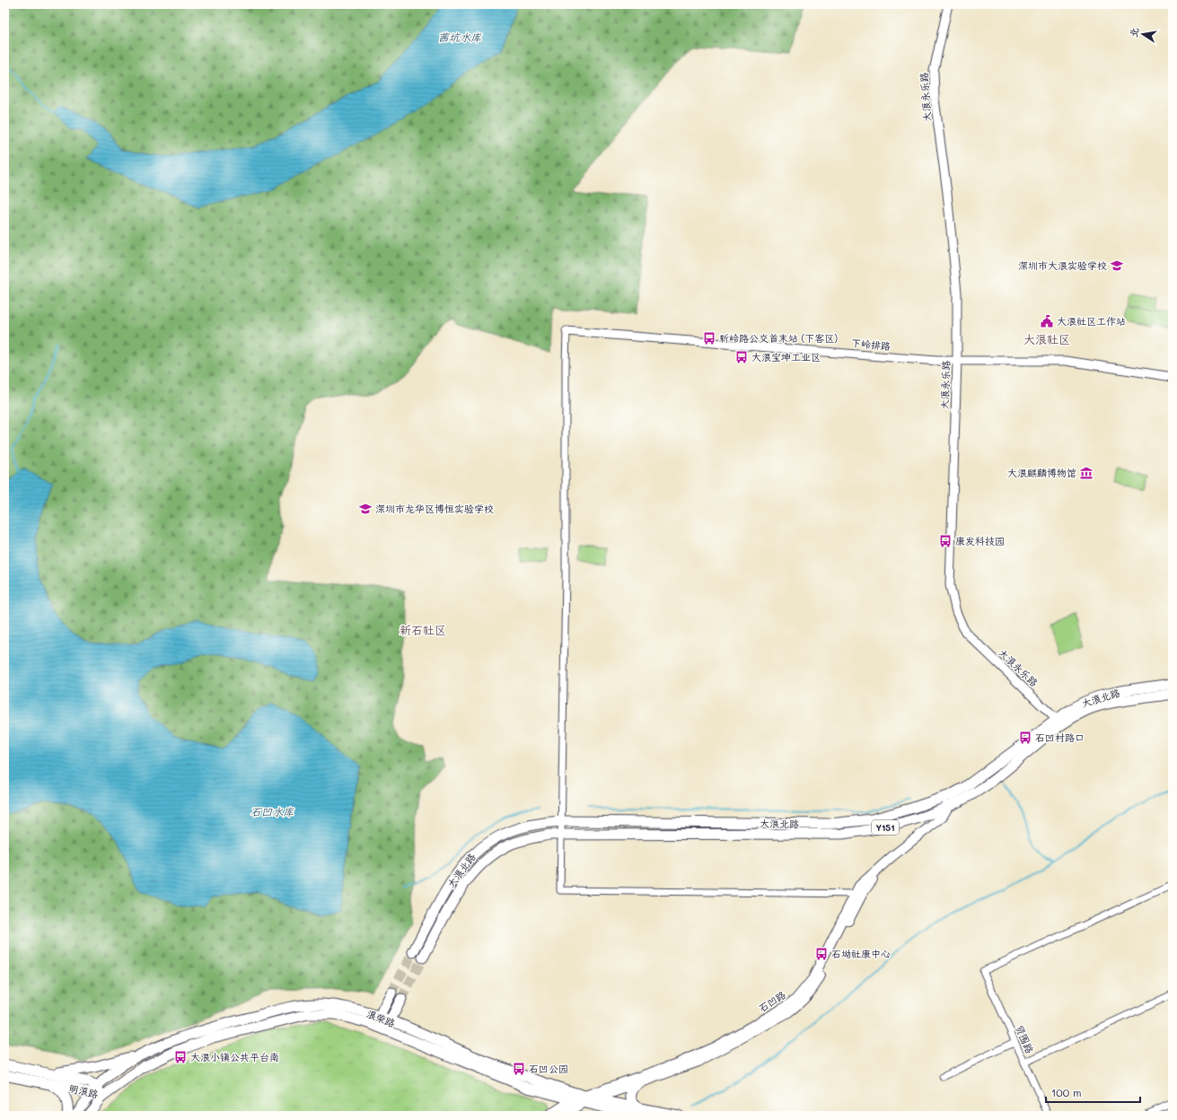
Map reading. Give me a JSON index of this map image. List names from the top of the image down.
{
  "streets": {
    "main road": [
      "大浪北路",
      "Y151",
      "石凹路",
      "浪荣路",
      "明浪路"
    ],
    "street": ["大浪永乐路", "下岭排路", "贤围路"]
  },
  "crossings": [
    ["大浪永乐路", "下岭排路"],
    ["大浪永乐路", "大浪北路"],
    ["大浪北路", "石凹路"],
    ["石凹路", "浪荣路"],
    ["浪荣路", "明浪路"]
  ],
  "districts": ["大浪社区", "新石社区"],
  "water": ["茜坑水库", "石凹水库"],
  "places": {
    "school or university": ["深圳市大浪实验学校", "深圳市龙华区博恒实验学校"],
    "public building": ["大浪社区工作站"],
    "bus stop": [
      "新岭路公交首末站 (下客区)",
      "大浪宝坤工业区",
      "康发科技园",
      "石凹村路口",
      "石坳社康中心",
      "大浪小镇公共平台南",
      "石凹公园"
    ],
    "museum": ["大浪麒麟博物馆"]
  },
  "scale_bar": "100 m",
  "north": "left"
}
